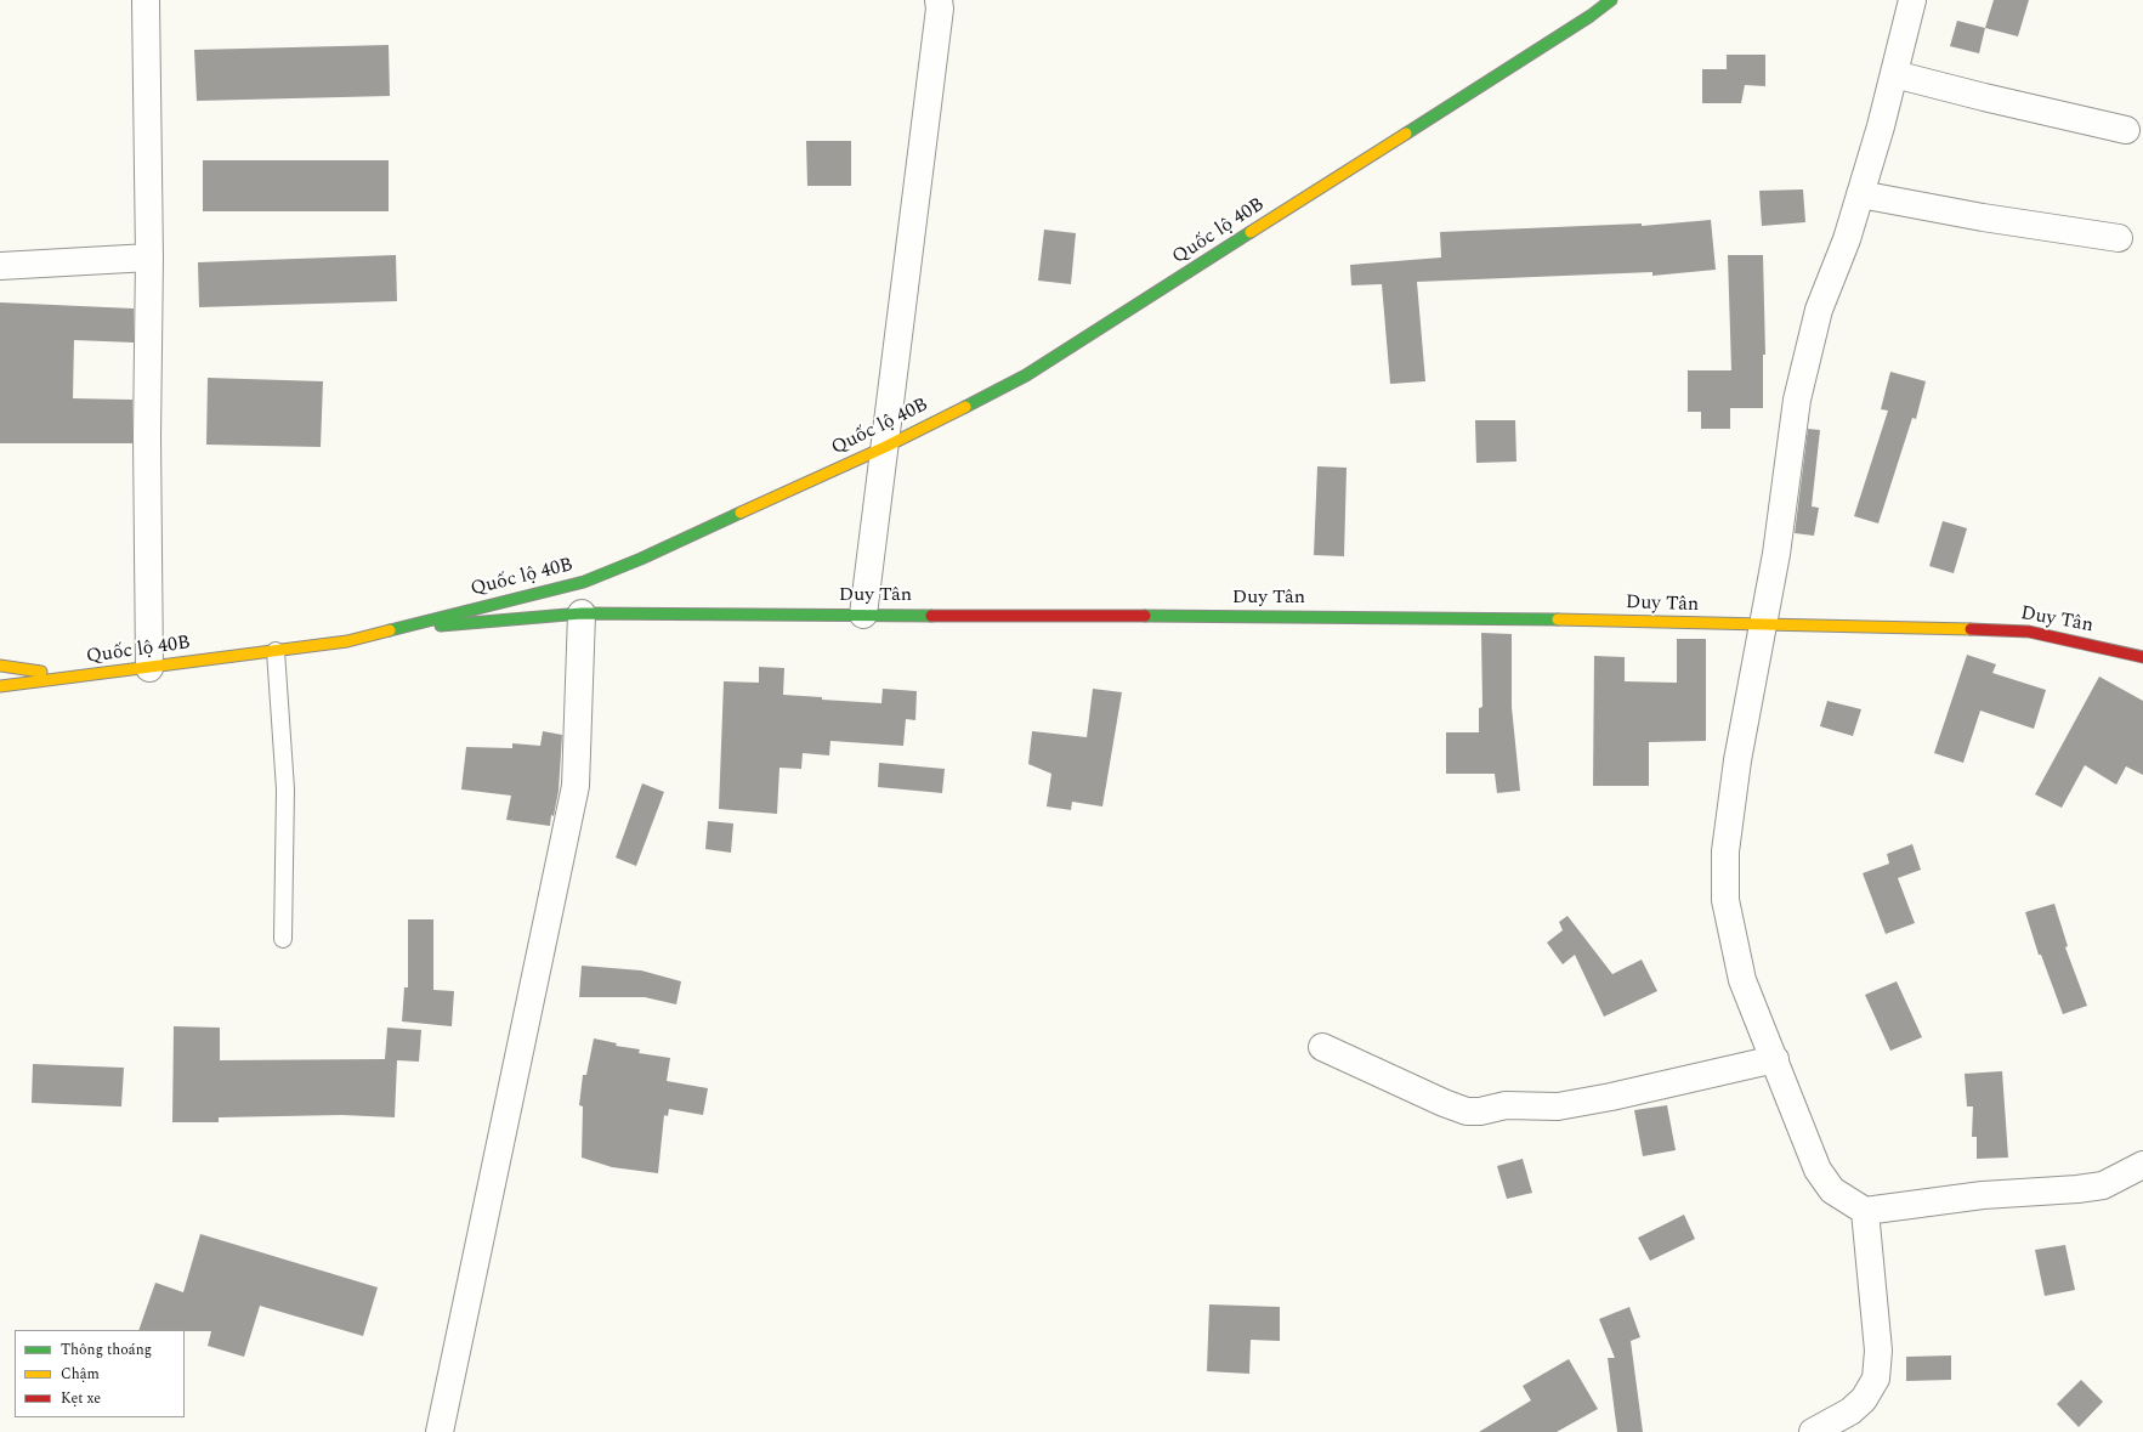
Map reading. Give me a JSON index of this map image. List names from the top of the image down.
{
  "streets": {
    "main road": ["Quốc lộ 40B", "Duy Tân"]
  },
  "crossings": [
    ["Quốc lộ 40B", "Duy Tân"]
  ],
  "legend": ["Thông thoáng", "Chậm", "Kẹt xe"]
}
